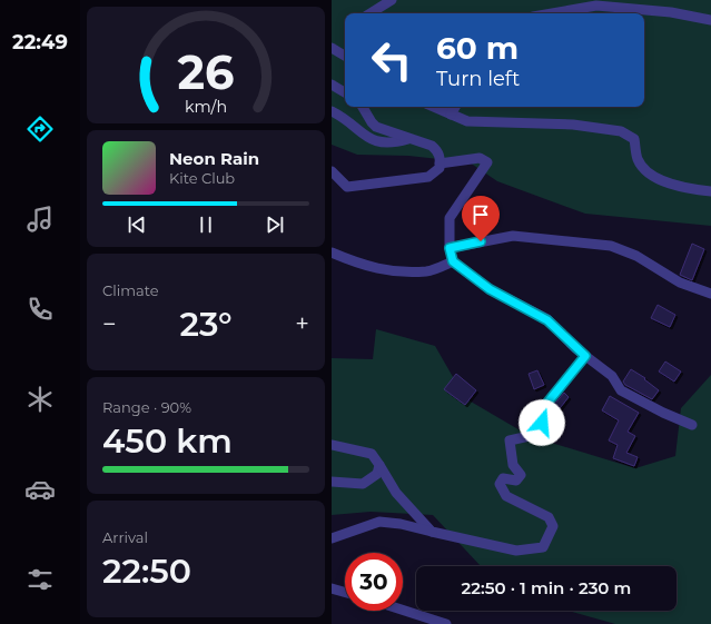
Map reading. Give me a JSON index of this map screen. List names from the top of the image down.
{
  "page": {
    "tabs": "22:49",
    "turn": ["60 m", "Turn left"],
    "song": ["Neon Rain", "Kite Club"],
    "tile": [
      "Climate",
      ["Range · 90%", "450 km"],
      ["Arrival", "22:50"]
    ],
    "heat": ["−", "23°", "+"],
    "limit": "30",
    "trip": "22:50 · 1 min · 230 m",
    "gauge": ["26", "km/h"]
  }
}
